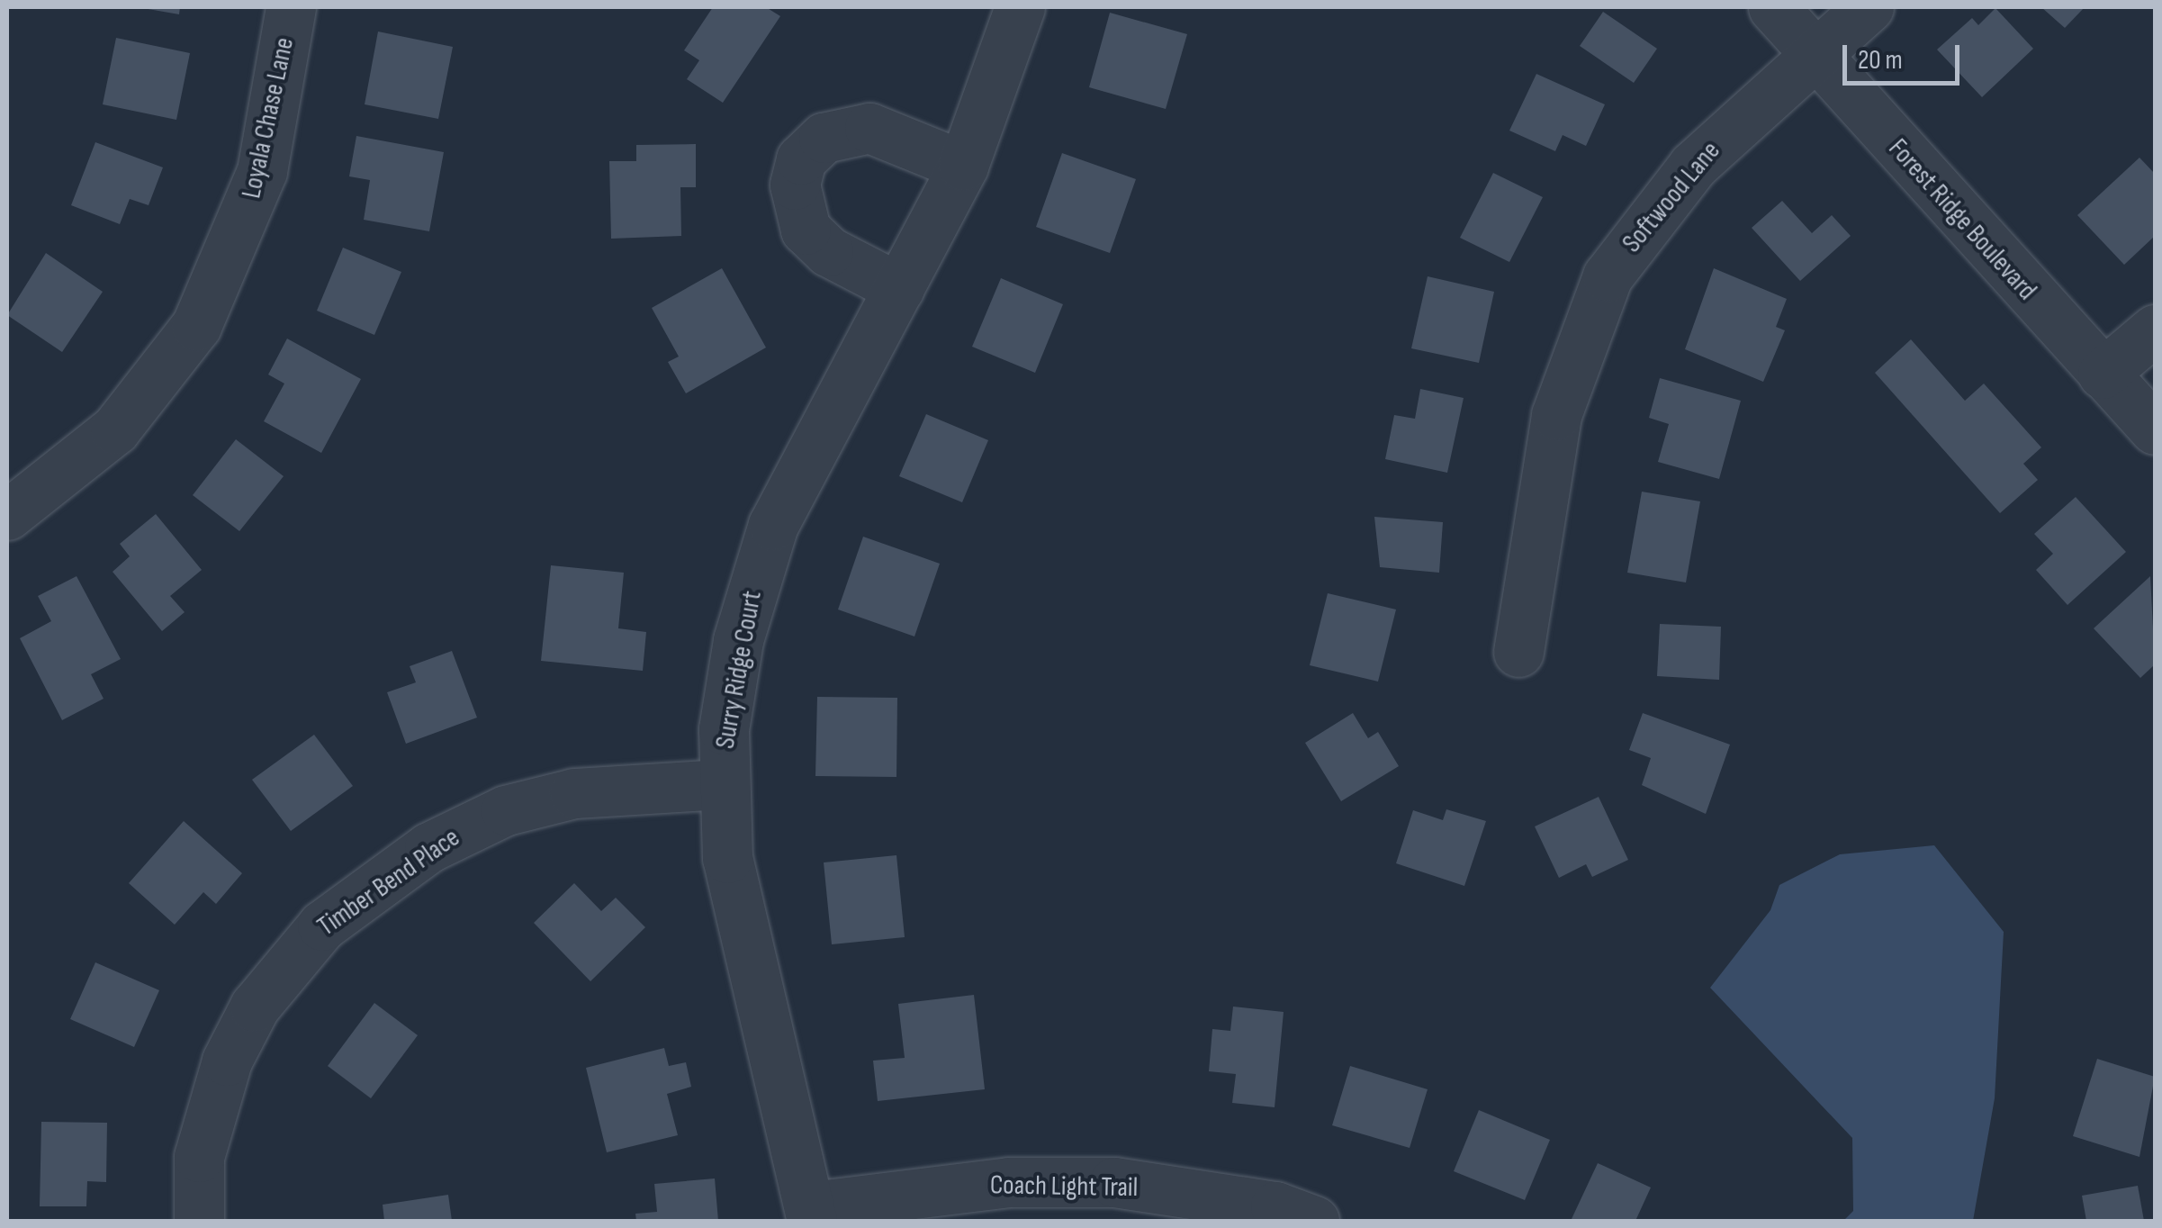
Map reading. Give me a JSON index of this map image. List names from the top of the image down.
{
  "streets": {
    "street": [
      "Loyala Chase Lane",
      "Softwood Lane",
      "Forest Ridge Boulevard",
      "Surry Ridge Court",
      "Timber Bend Place",
      "Coach Light Trail"
    ]
  },
  "crossings": [
    ["Softwood Lane", "Forest Ridge Boulevard"],
    ["Surry Ridge Court", "Timber Bend Place"],
    ["Surry Ridge Court", "Coach Light Trail"]
  ],
  "scale_bar": "20 m"
}
